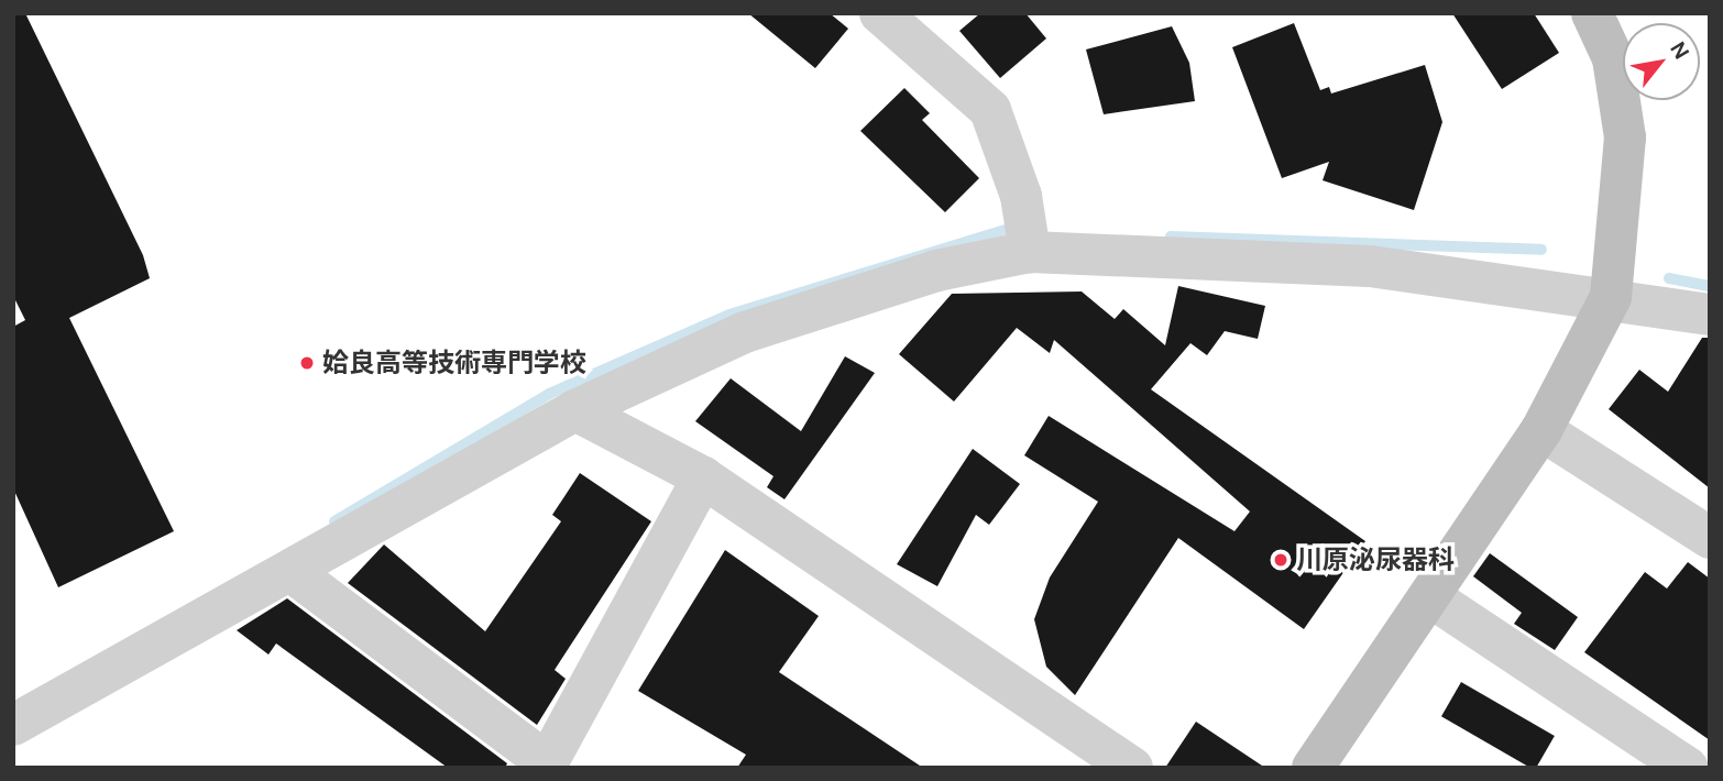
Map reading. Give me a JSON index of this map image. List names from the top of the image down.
{
  "places": ["姶良高等技術専門学校", "川原泌尿器科"],
  "north": "top right"
}
